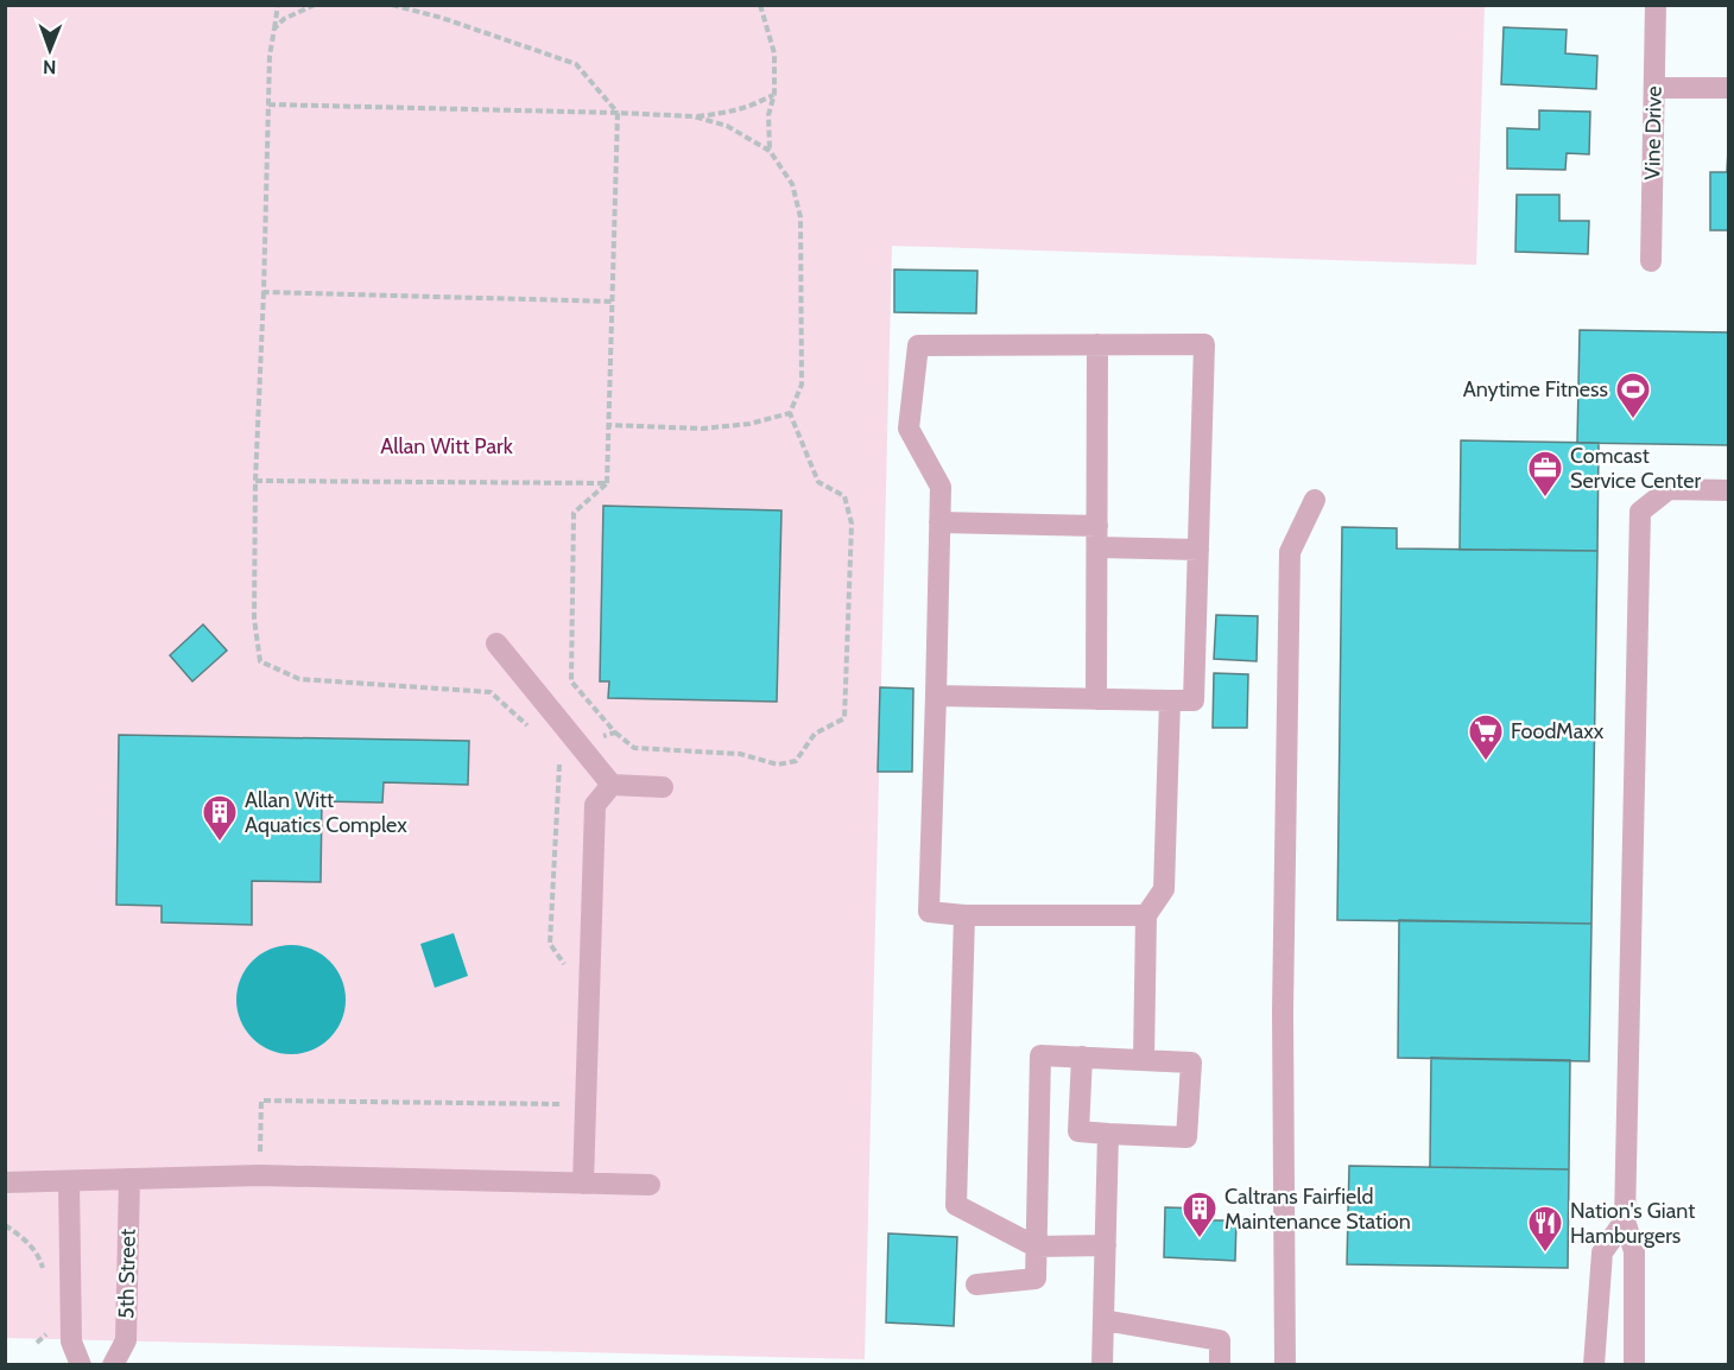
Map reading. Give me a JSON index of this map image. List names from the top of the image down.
{
  "streets": {
    "street": ["Vine Drive", "5th Street"]
  },
  "parks": ["Allan Witt Park"],
  "places": {
    "sports": ["Anytime Fitness"],
    "office": ["Comcast Service Center"],
    "supermarket": ["FoodMaxx"],
    "building": ["Allan Witt Aquatics Complex", "Caltrans Fairfield Maintenance Station"],
    "restaurant": ["Nation's Giant Hamburgers"]
  },
  "north": "bottom"
}
